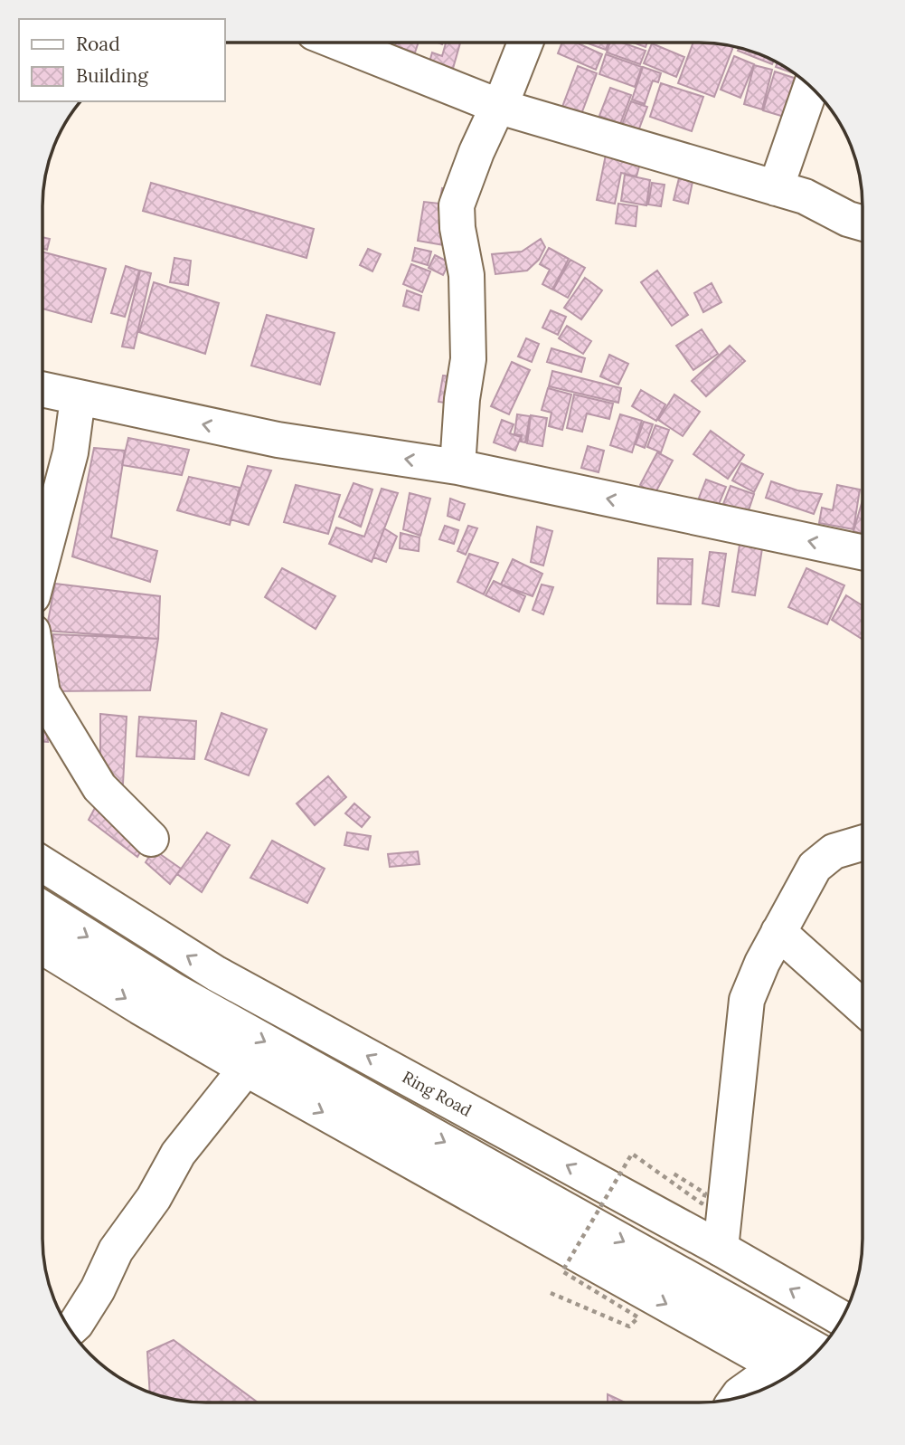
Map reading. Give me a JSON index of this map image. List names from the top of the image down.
{
  "streets": {
    "main road": ["Ring Road"]
  },
  "legend": ["Road", "Building"]
}
